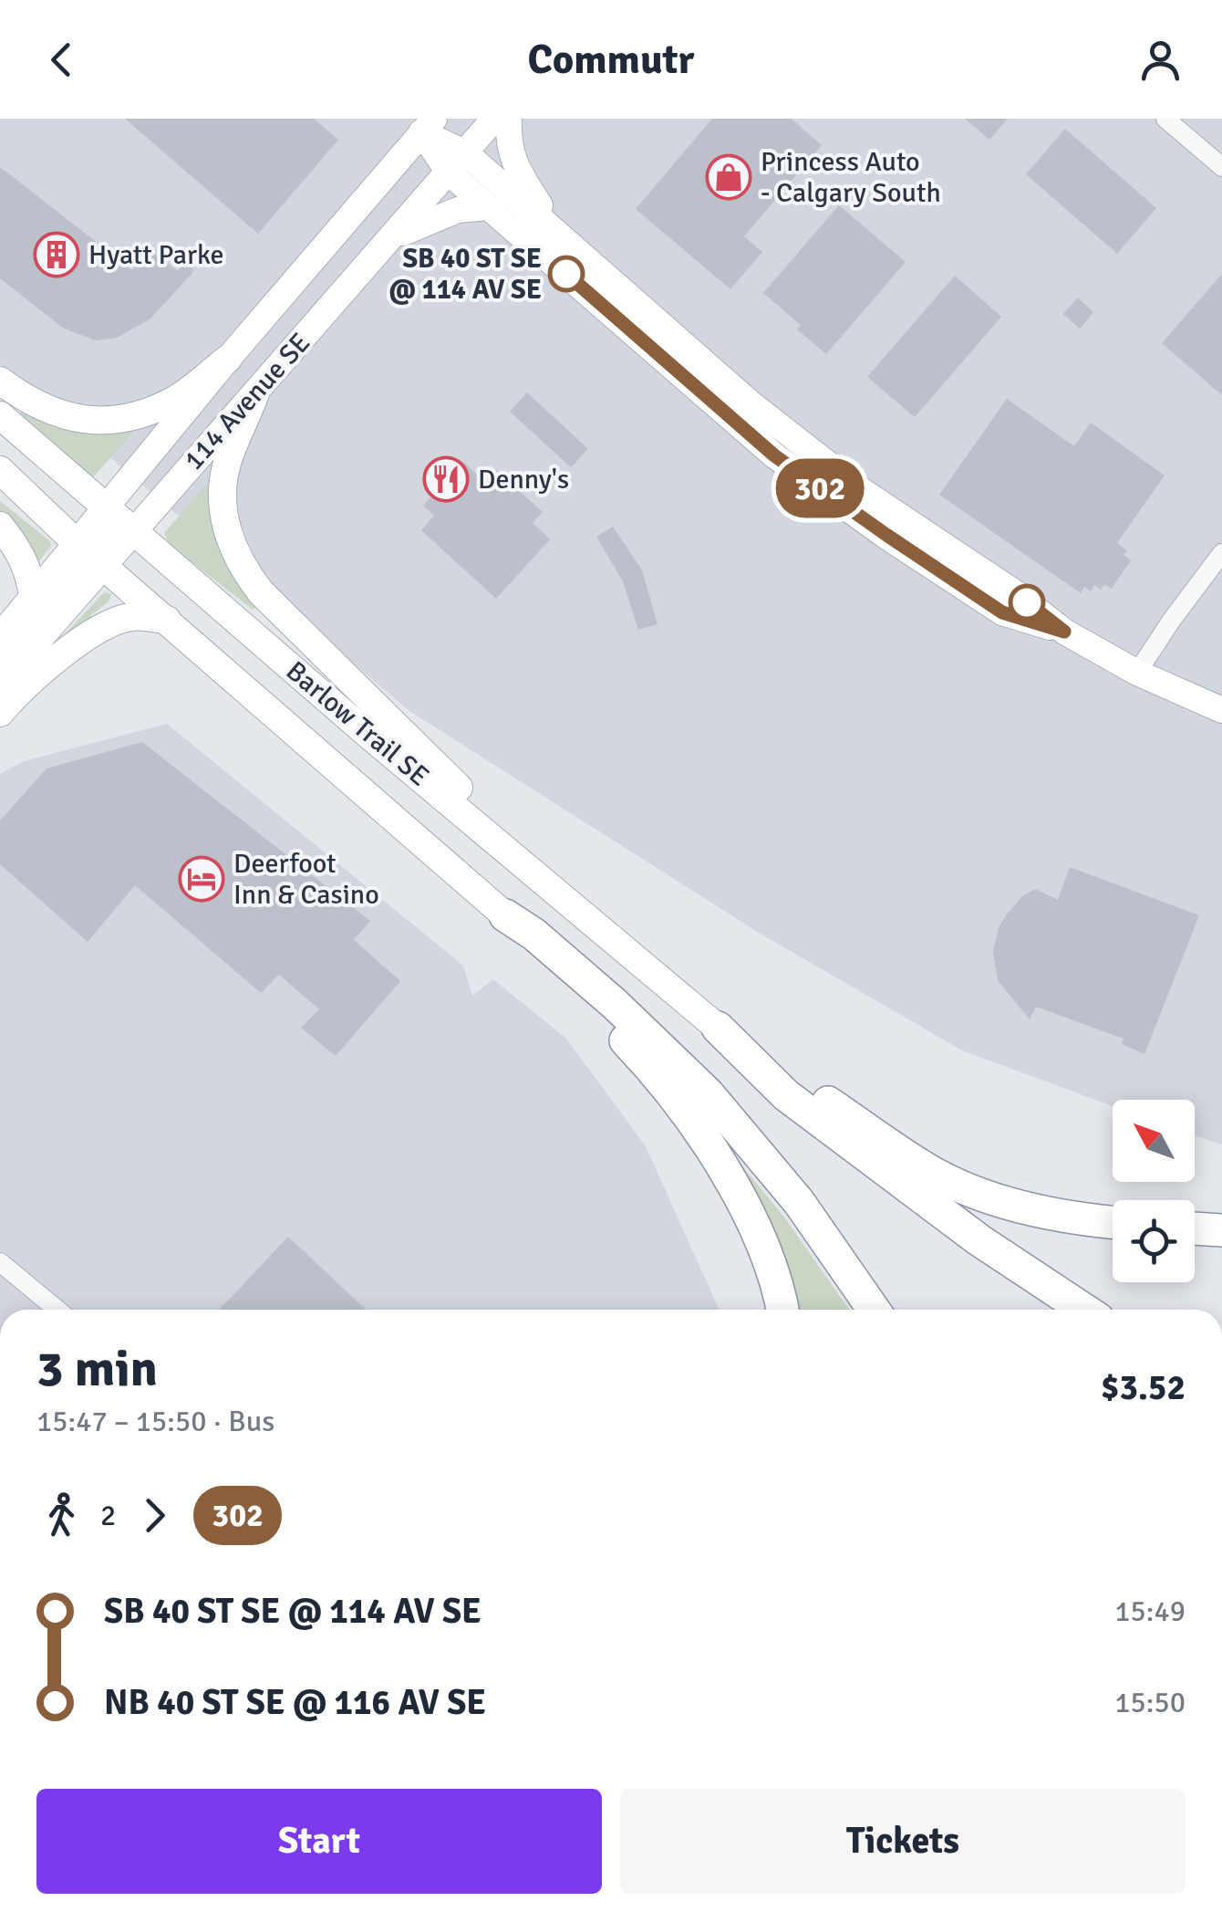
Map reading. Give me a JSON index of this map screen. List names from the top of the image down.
{
  "streets": {
    "main road": ["Barlow Trail SE"],
    "street": ["114 Avenue SE"]
  },
  "crossings": [
    ["114 Avenue SE", "Barlow Trail SE"]
  ],
  "places": {
    "shop": ["Princess Auto - Calgary South"],
    "building": ["Hyatt Parke"],
    "other": ["SB 40 ST SE @ 114 AV SE"],
    "restaurant": ["Denny's"],
    "hotel": ["Deerfoot Inn & Casino"]
  },
  "lines": ["bus line 302"],
  "north": "top left",
  "page": {
    "header": "Commutr",
    "on_map": "302",
    "heading": ["3 min", "15:47 – 15:50 · Bus", "$3.52"],
    "legs": ["2", "302"],
    "list": [
      {
        "name": "SB 40 ST SE @ 114 AV SE",
        "value": "15:49"
      },
      {
        "name": "NB 40 ST SE @ 116 AV SE",
        "value": "15:50"
      }
    ],
    "buttons": ["Start", "Tickets"]
  }
}
